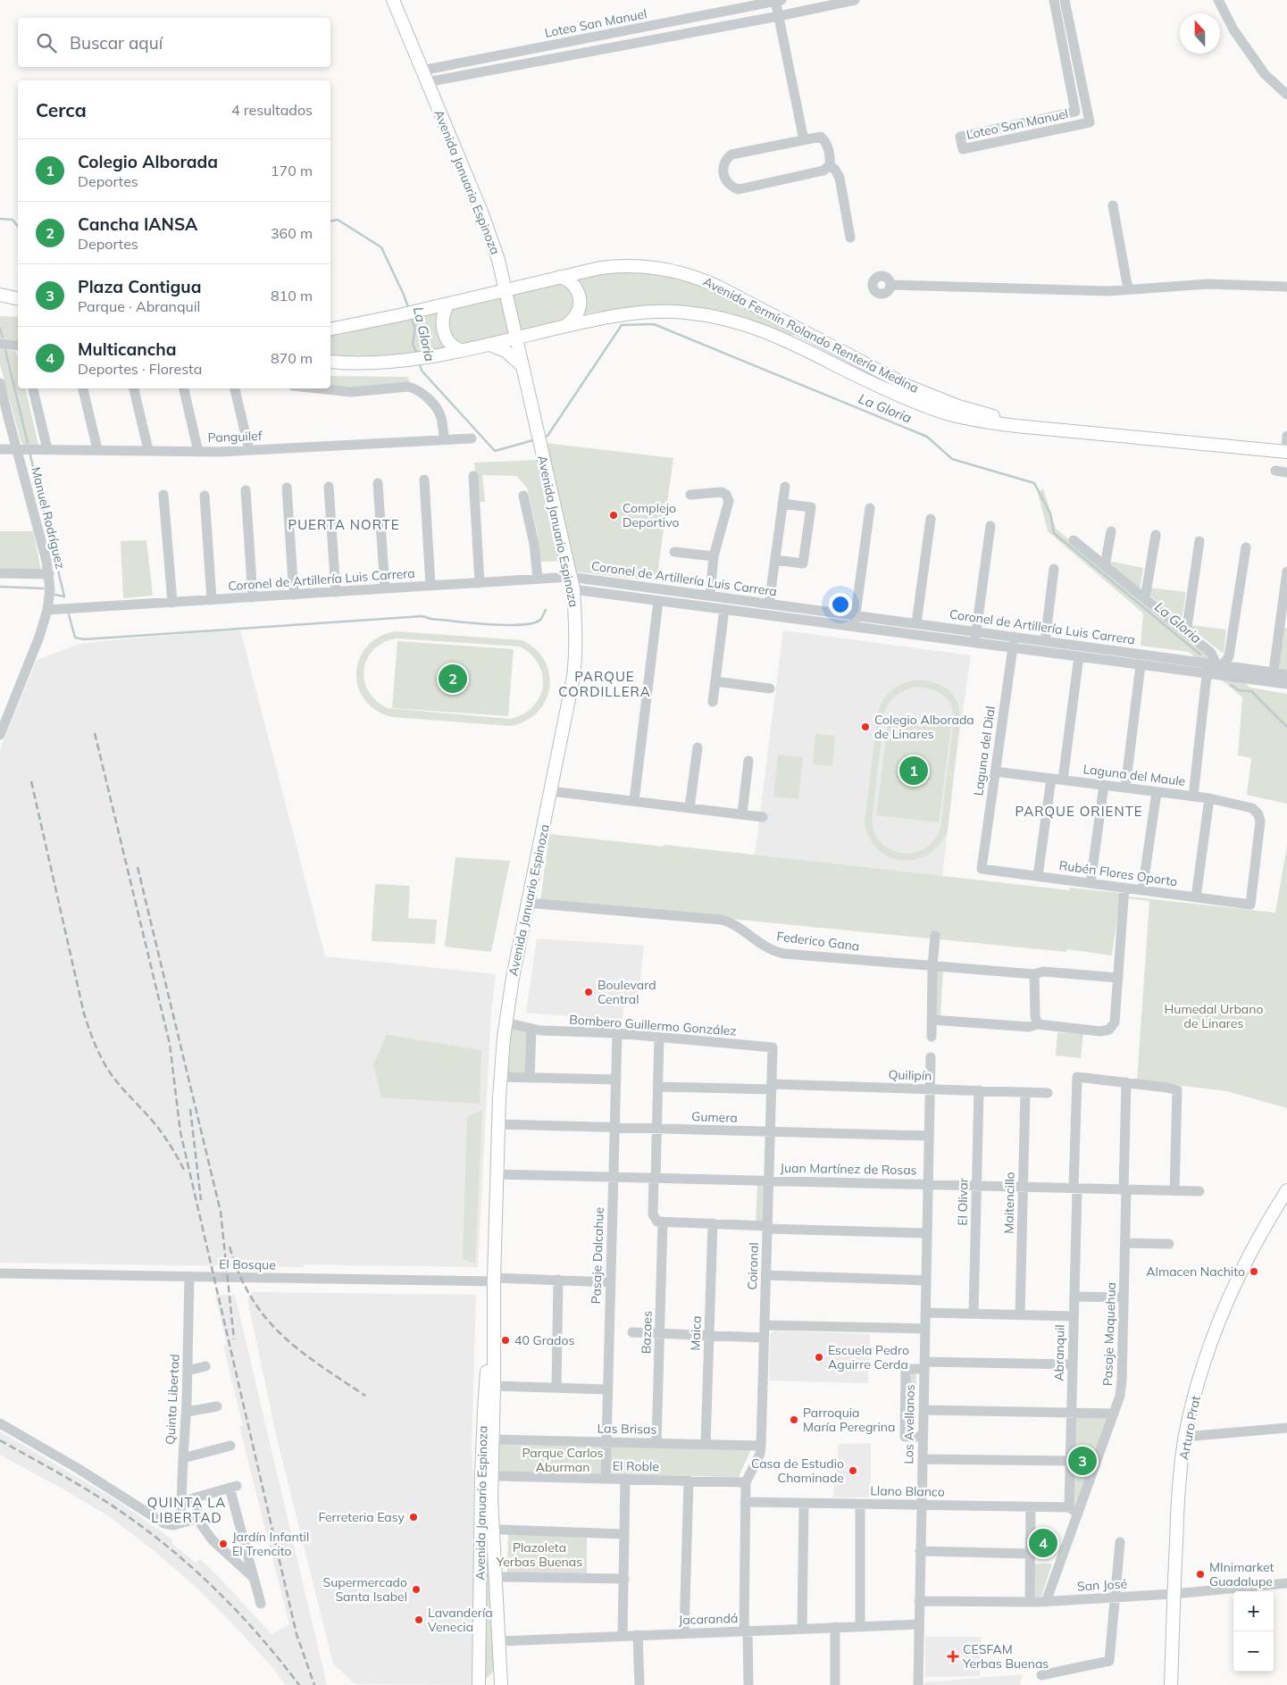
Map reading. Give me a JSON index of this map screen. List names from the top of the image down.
{
  "streets": {
    "main road": ["Avenida Januario Espinoza", "Avenida Fermín Rolando Rentería Medina", "Arturo Prat"],
    "street": [
      "Loteo San Manuel",
      "Panguilef",
      "Manuel Rodríguez",
      "Coronel de Artillería Luis Carrera",
      "Laguna del Dial",
      "Laguna del Maule",
      "Rubén Flores Oporto",
      "Federico Gana",
      "Bombero Guillermo González",
      "Quilipín",
      "Gumera",
      "Juan Martínez de Rosas",
      "El Olivar",
      "Maitencillo",
      "Pasaje Dalcahue",
      "El Bosque",
      "Coironal",
      "Bazaes",
      "Maica",
      "Pasaje Maquehua",
      "Abranquil",
      "Quinta Libertad",
      "Los Avellanos",
      "Las Brisas",
      "El Roble",
      "Llano Blanco",
      "San José",
      "Jacarandá"
    ]
  },
  "crossings": [
    ["Loteo San Manuel", "Avenida Januario Espinoza"],
    ["Avenida Januario Espinoza", "Avenida Fermín Rolando Rentería Medina"],
    ["Avenida Januario Espinoza", "Coronel de Artillería Luis Carrera"],
    ["Avenida Januario Espinoza", "Federico Gana"],
    ["Avenida Januario Espinoza", "Bombero Guillermo González"],
    ["Avenida Januario Espinoza", "Gumera"],
    ["Avenida Januario Espinoza", "Juan Martínez de Rosas"],
    ["Avenida Januario Espinoza", "El Bosque"],
    ["Avenida Januario Espinoza", "Las Brisas"],
    ["Avenida Januario Espinoza", "Jacarandá"],
    ["Panguilef", "Manuel Rodríguez"],
    ["Manuel Rodríguez", "Coronel de Artillería Luis Carrera"],
    ["Coronel de Artillería Luis Carrera", "Laguna del Dial"],
    ["Laguna del Dial", "Laguna del Maule"],
    ["Laguna del Dial", "Rubén Flores Oporto"],
    ["Laguna del Maule", "Rubén Flores Oporto"],
    ["Bombero Guillermo González", "Pasaje Dalcahue"],
    ["Bombero Guillermo González", "Coironal"],
    ["Quilipín", "El Olivar"],
    ["Quilipín", "Maitencillo"],
    ["Quilipín", "Coironal"],
    ["Quilipín", "Los Avellanos"],
    ["Gumera", "Pasaje Dalcahue"],
    ["Gumera", "Coironal"],
    ["Gumera", "Los Avellanos"],
    ["Juan Martínez de Rosas", "El Olivar"],
    ["Juan Martínez de Rosas", "Maitencillo"],
    ["Juan Martínez de Rosas", "Pasaje Dalcahue"],
    ["Juan Martínez de Rosas", "Coironal"],
    ["Juan Martínez de Rosas", "Pasaje Maquehua"],
    ["Juan Martínez de Rosas", "Abranquil"],
    ["Juan Martínez de Rosas", "Los Avellanos"],
    ["Pasaje Dalcahue", "El Bosque"],
    ["Pasaje Dalcahue", "Las Brisas"],
    ["Pasaje Dalcahue", "El Roble"],
    ["El Bosque", "Quinta Libertad"],
    ["Coironal", "Las Brisas"],
    ["Coironal", "El Roble"],
    ["Bazaes", "Las Brisas"],
    ["Maica", "Las Brisas"],
    ["Pasaje Maquehua", "Abranquil"],
    ["Pasaje Maquehua", "Llano Blanco"],
    ["Pasaje Maquehua", "San José"],
    ["Abranquil", "Llano Blanco"],
    ["Los Avellanos", "Llano Blanco"],
    ["Los Avellanos", "San José"],
    ["Los Avellanos", "Jacarandá"],
    ["Arturo Prat", "San José"]
  ],
  "districts": [
    "PUERTA NORTE",
    "PARQUE CORDILLERA",
    "PARQUE ORIENTE",
    "QUINTA LA LIBERTAD"
  ],
  "water": ["La Gloria"],
  "parks": ["Humedal Urbano de Linares", "Parque Carlos Aburman", "Plazoleta Yerbas Buenas"],
  "places": {
    "other": [
      "Complejo Deportivo",
      "Colegio Alborada de Linares",
      "Boulevard Central",
      "Almacen Nachito",
      "40 Grados",
      "Escuela Pedro Aguirre Cerda",
      "Parroquia María Peregrina",
      "Casa de Estudio Chaminade",
      "Ferreteria Easy",
      "Jardín Infantil El Trencito",
      "MInimarket Guadalupe",
      "Supermercado Santa Isabel",
      "Lavandería Venecia"
    ],
    "health": ["CESFAM Yerbas Buenas"]
  },
  "north": "top",
  "page": {
    "search": "Buscar aquí",
    "heading": ["Cerca", "4 resultados"],
    "list": [
      {
        "mark": "1",
        "name": "Colegio Alborada",
        "note": "Deportes",
        "value": "170 m"
      },
      {
        "mark": "2",
        "name": "Cancha IANSA",
        "note": "Deportes",
        "value": "360 m"
      },
      {
        "mark": "3",
        "name": "Plaza Contigua",
        "note": "Parque · Abranquil",
        "value": "810 m"
      },
      {
        "mark": "4",
        "name": "Multicancha",
        "note": "Deportes · Floresta",
        "value": "870 m"
      }
    ],
    "pins": [
      "2",
      "1",
      "3",
      "4"
    ],
    "map_buttons": ["+", "−"]
  }
}
